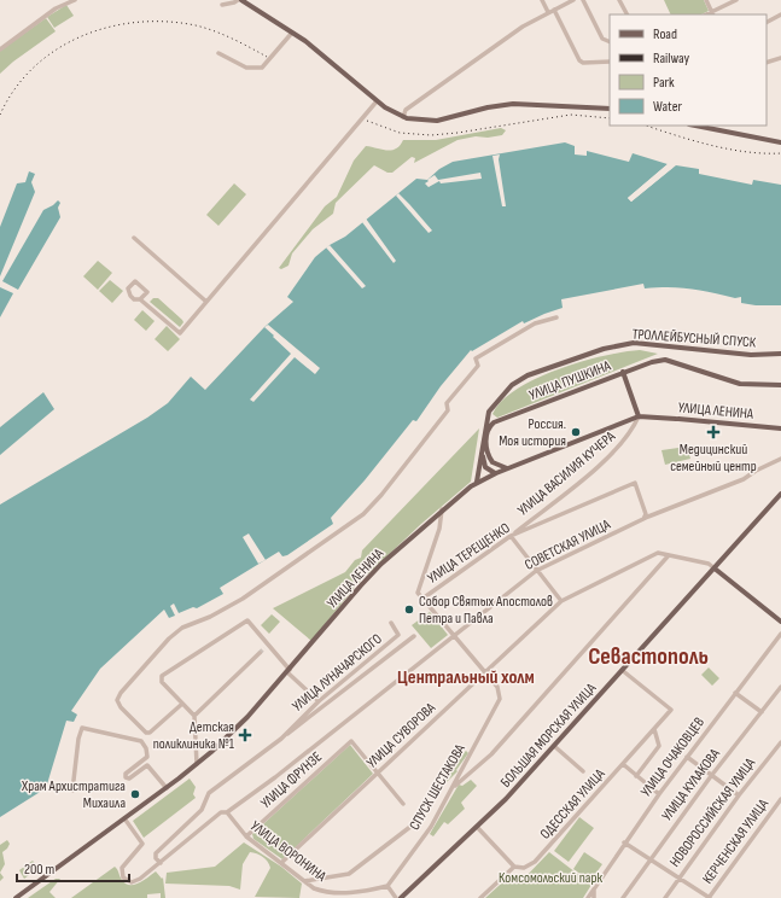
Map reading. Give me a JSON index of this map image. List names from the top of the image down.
{
  "streets": {
    "main road": [
      "ТРОЛЛЕЙБУСНЫЙ СПУСК",
      "УЛИЦА ПУШКИНА",
      "УЛИЦА ЛЕНИНА",
      "БОЛЬШАЯ МОРСКАЯ УЛИЦА"
    ],
    "street": [
      "УЛИЦА ВАСИЛИЯ КУЧЕРА",
      "СОВЕТСКАЯ УЛИЦА",
      "УЛИЦА ТЕРЕЩЕНКО",
      "УЛИЦА ЛУНАЧАРСКОГО",
      "УЛИЦА СУВОРОВА",
      "УЛИЦА ОЧАКОВЦЕВ",
      "УЛИЦА ФРУНЗЕ",
      "УЛИЦА КУЛАКОВА",
      "СПУСК ШЕСТАКОВА",
      "ОДЕССКАЯ УЛИЦА",
      "НОВОРОССИЙСКАЯ УЛИЦА",
      "КЕРЧЕНСКАЯ УЛИЦА",
      "УЛИЦА ВОРОНИНА"
    ]
  },
  "crossings": [
    ["ТРОЛЛЕЙБУСНЫЙ СПУСК", "УЛИЦА ЛЕНИНА"],
    ["УЛИЦА ПУШКИНА", "УЛИЦА ЛЕНИНА"],
    ["УЛИЦА ЛЕНИНА", "УЛИЦА ВАСИЛИЯ КУЧЕРА"],
    ["УЛИЦА ЛЕНИНА", "СОВЕТСКАЯ УЛИЦА"],
    ["УЛИЦА ВАСИЛИЯ КУЧЕРА", "УЛИЦА ТЕРЕЩЕНКО"],
    ["СОВЕТСКАЯ УЛИЦА", "УЛИЦА ТЕРЕЩЕНКО"],
    ["СОВЕТСКАЯ УЛИЦА", "УЛИЦА ЛУНАЧАРСКОГО"],
    ["СОВЕТСКАЯ УЛИЦА", "УЛИЦА ВОРОНИНА"],
    ["УЛИЦА СУВОРОВА", "БОЛЬШАЯ МОРСКАЯ УЛИЦА"],
    ["УЛИЦА СУВОРОВА", "УЛИЦА ФРУНЗЕ"],
    ["УЛИЦА СУВОРОВА", "СПУСК ШЕСТАКОВА"],
    ["УЛИЦА СУВОРОВА", "УЛИЦА ВОРОНИНА"],
    ["БОЛЬШАЯ МОРСКАЯ УЛИЦА", "ОДЕССКАЯ УЛИЦА"],
    ["УЛИЦА ФРУНЗЕ", "УЛИЦА ВОРОНИНА"],
    ["СПУСК ШЕСТАКОВА", "УЛИЦА ВОРОНИНА"]
  ],
  "districts": ["Севастополь", "Центральный холм"],
  "parks": ["Комсомольский парк"],
  "places": {
    "other": ["Россия. Моя история", "Собор Святых Апостолов Петра и Павла", "Храм Архистратига Михаила"],
    "health": ["Медицинский семейный центр", "Детская поликлиника №1"]
  },
  "legend": [
    "Road",
    "Railway",
    "Park",
    "Water"
  ],
  "scale_bar": "200 m"
}
